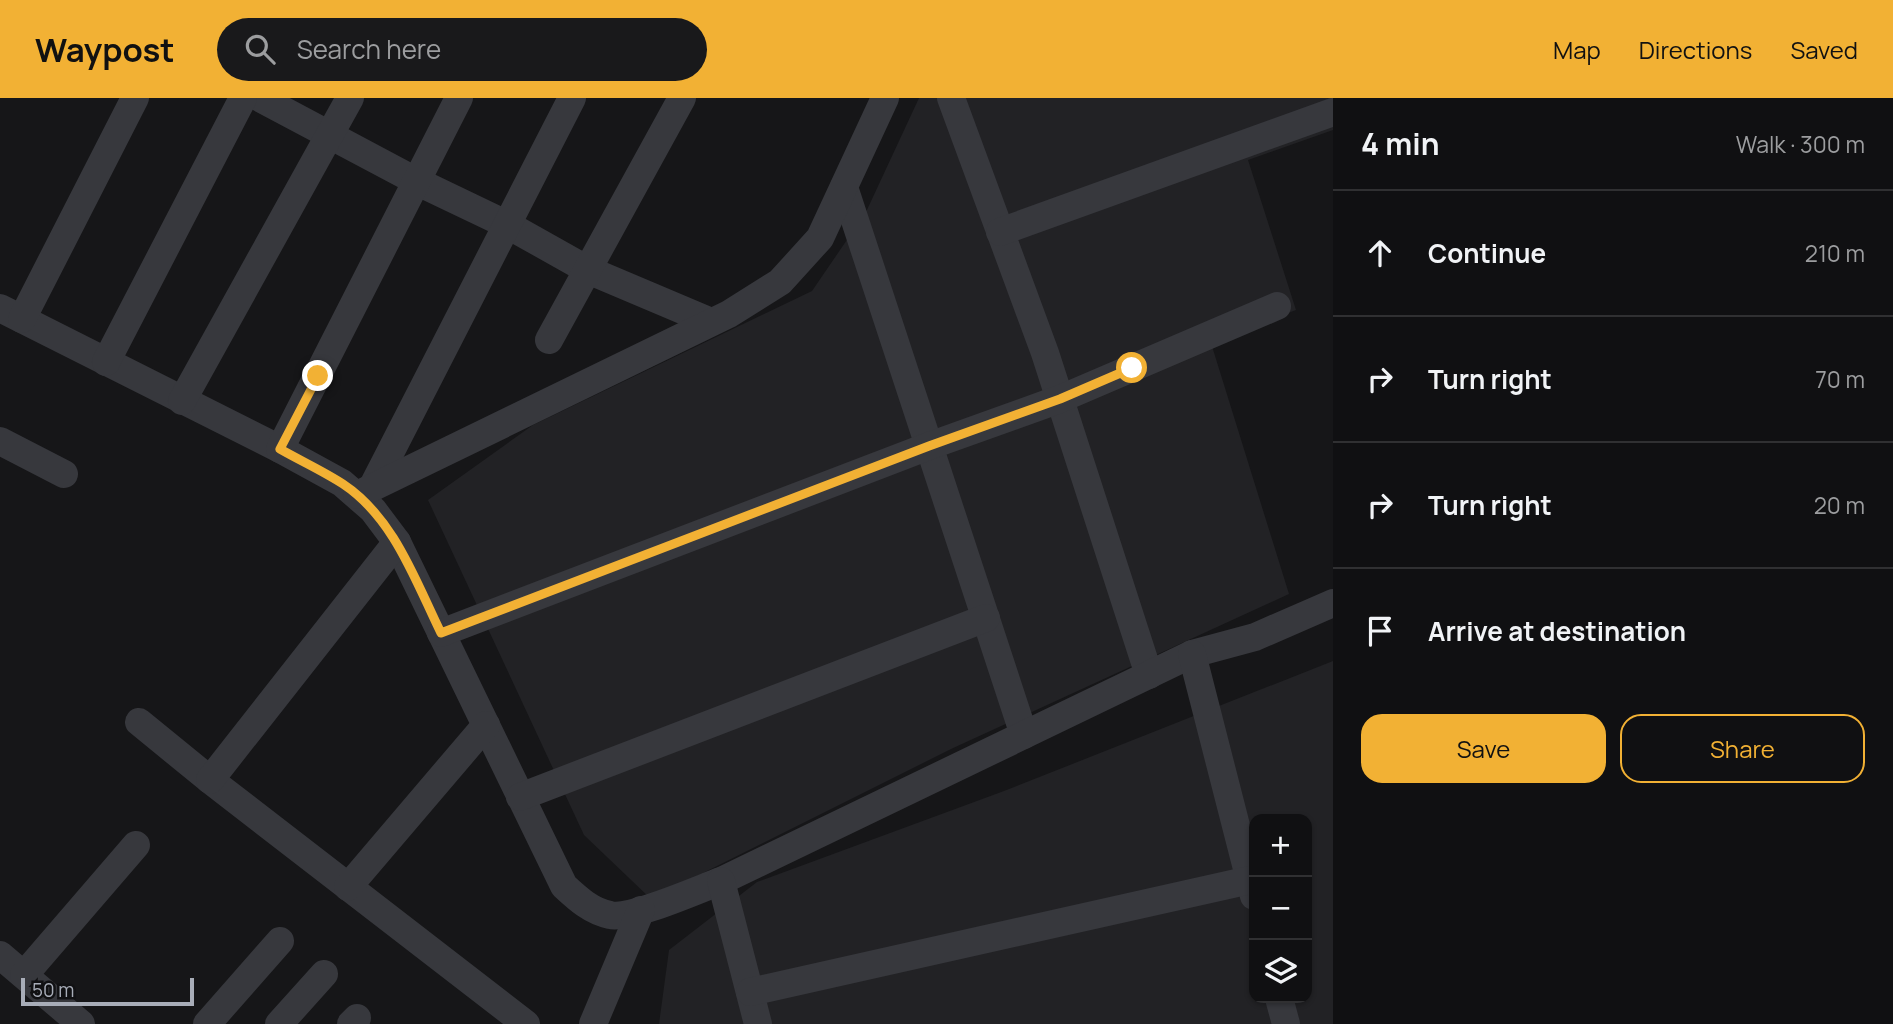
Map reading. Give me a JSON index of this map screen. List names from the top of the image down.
{
  "scale_bar": "50 m",
  "page": {
    "header": "Waypost",
    "search": "Search here",
    "nav": ["Map", "Directions", "Saved"],
    "heading": ["4 min", "Walk · 300 m"],
    "list": [
      ["Continue", "210 m"],
      ["Turn right", "70 m"],
      ["Turn right", "20 m"],
      "Arrive at destination"
    ],
    "buttons": ["Save", "Share"],
    "map_buttons": ["+", "−"],
    "scale": "50 m"
  }
}
